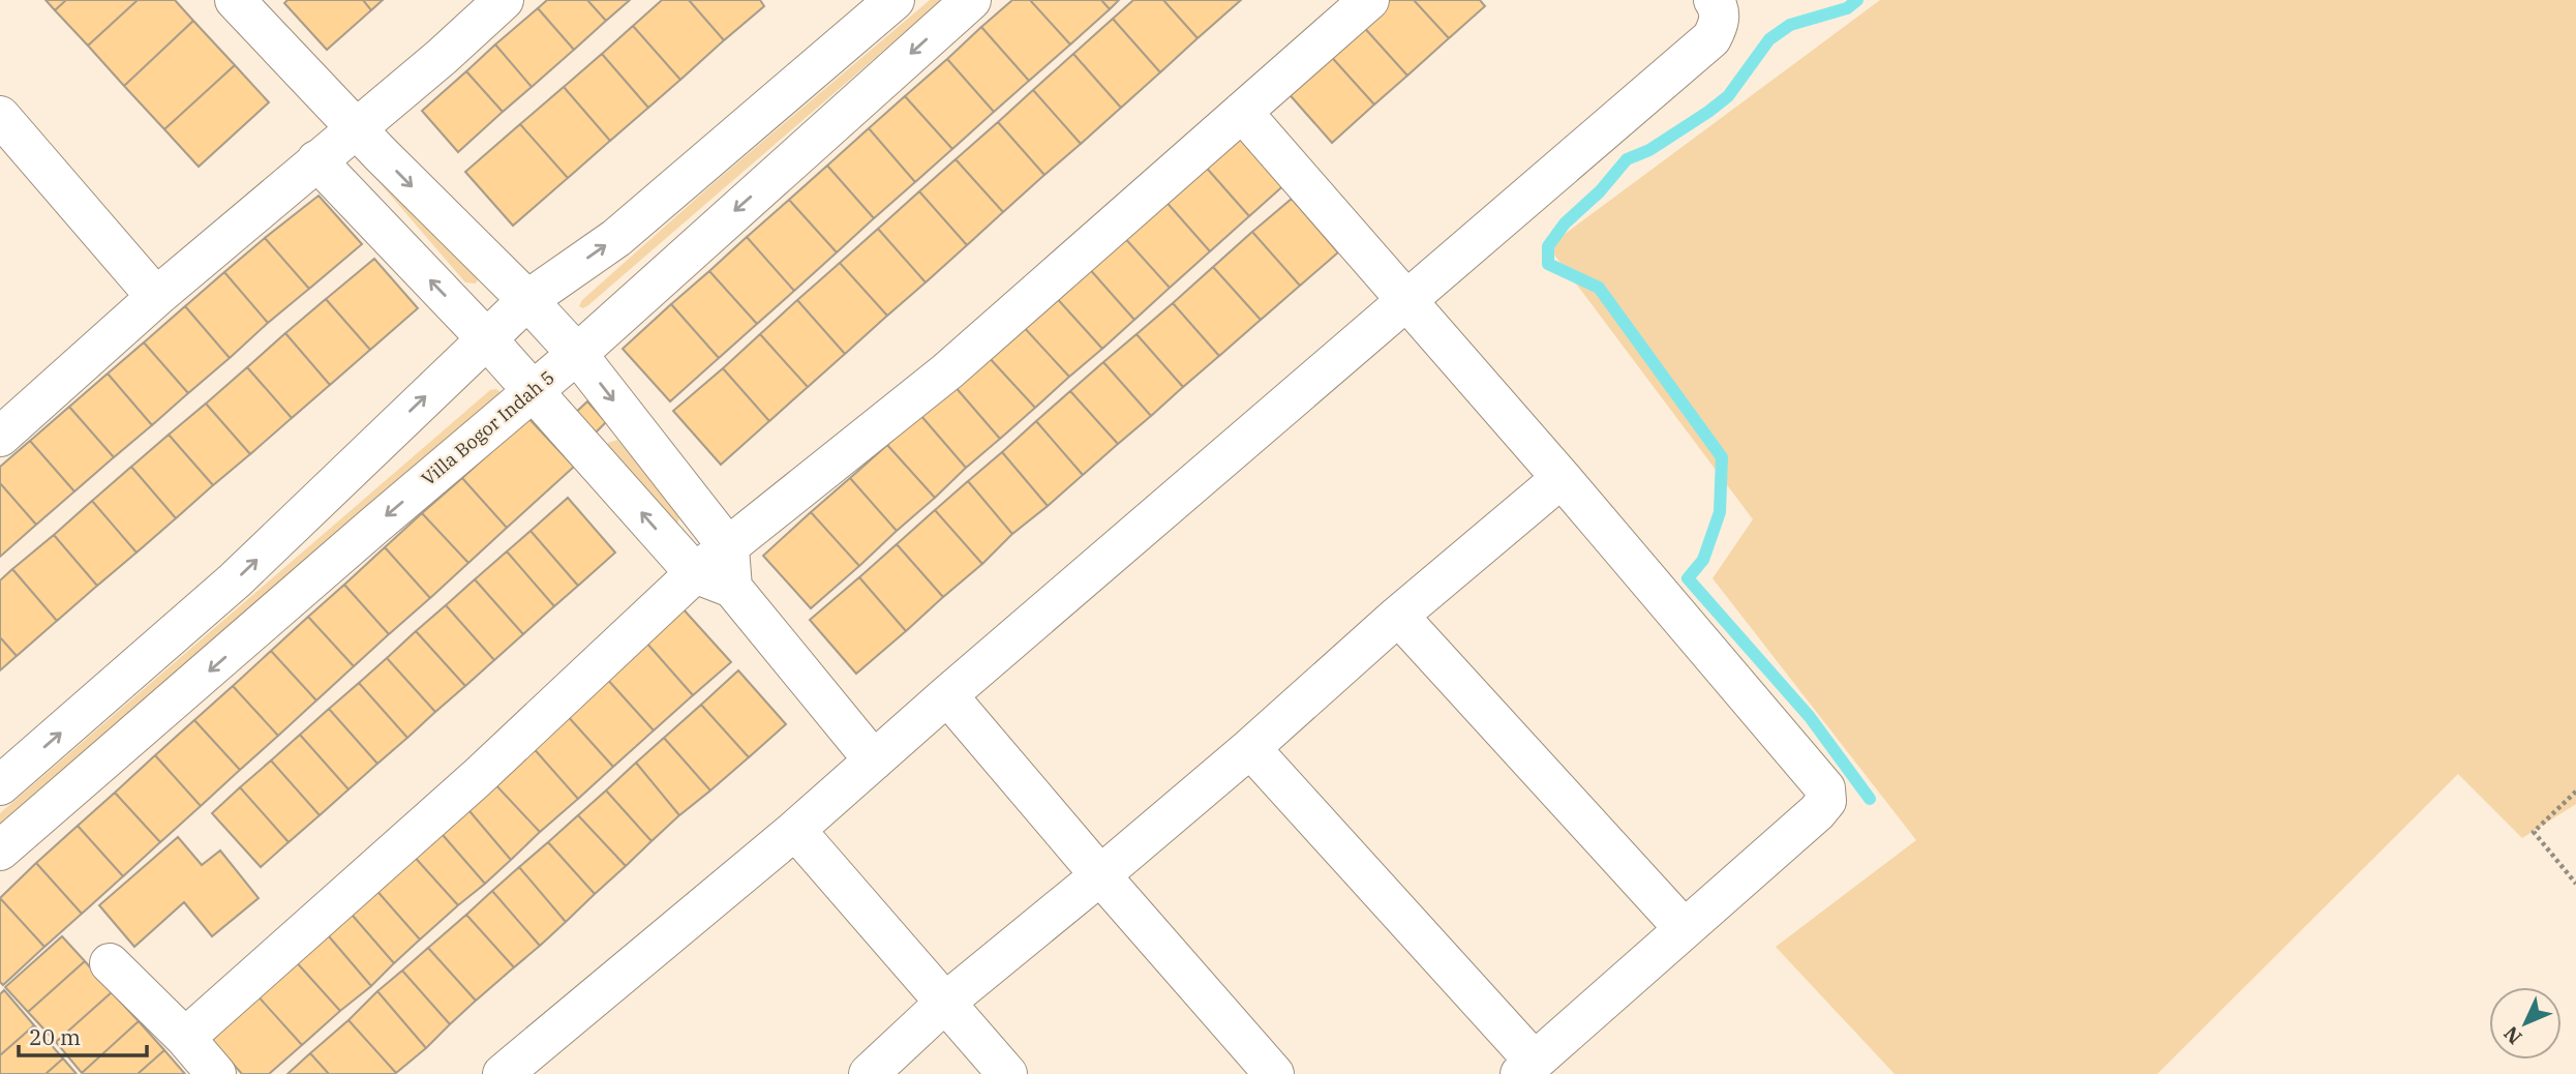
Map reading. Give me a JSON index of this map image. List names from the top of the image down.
{
  "streets": {
    "street": ["Villa Bogor Indah 5"]
  },
  "scale_bar": "20 m",
  "north": "bottom left"
}
